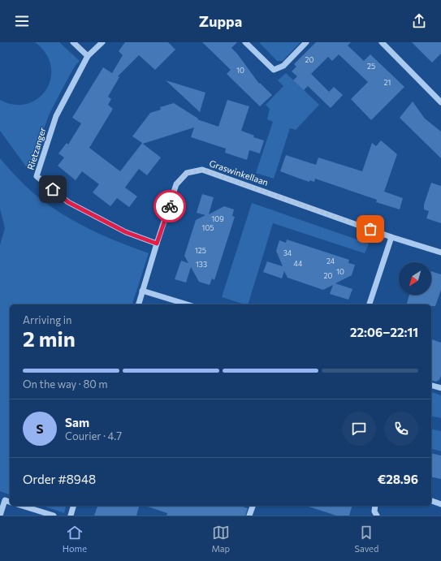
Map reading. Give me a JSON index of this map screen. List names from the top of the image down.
{
  "streets": {
    "street": ["Rietzanger", "Graswinkellaan"]
  },
  "crossings": [
    ["Rietzanger", "Graswinkellaan"]
  ],
  "house_numbers": [
    "20",
    "25",
    "10",
    "21",
    "109",
    "105",
    "125",
    "34",
    "24",
    "44",
    "133",
    "10",
    "20"
  ],
  "north": "bottom left",
  "page": {
    "header": "Zuppa",
    "heading": ["2 min", "Arriving in", "22:06–22:11"],
    "panel": [
      "Sam",
      "Courier · 4.7",
      "Order #8948",
      "€28.96"
    ],
    "bar": "On the way · 80 m",
    "round": "S",
    "tabs": ["Home", "Map", "Saved"]
  }
}
